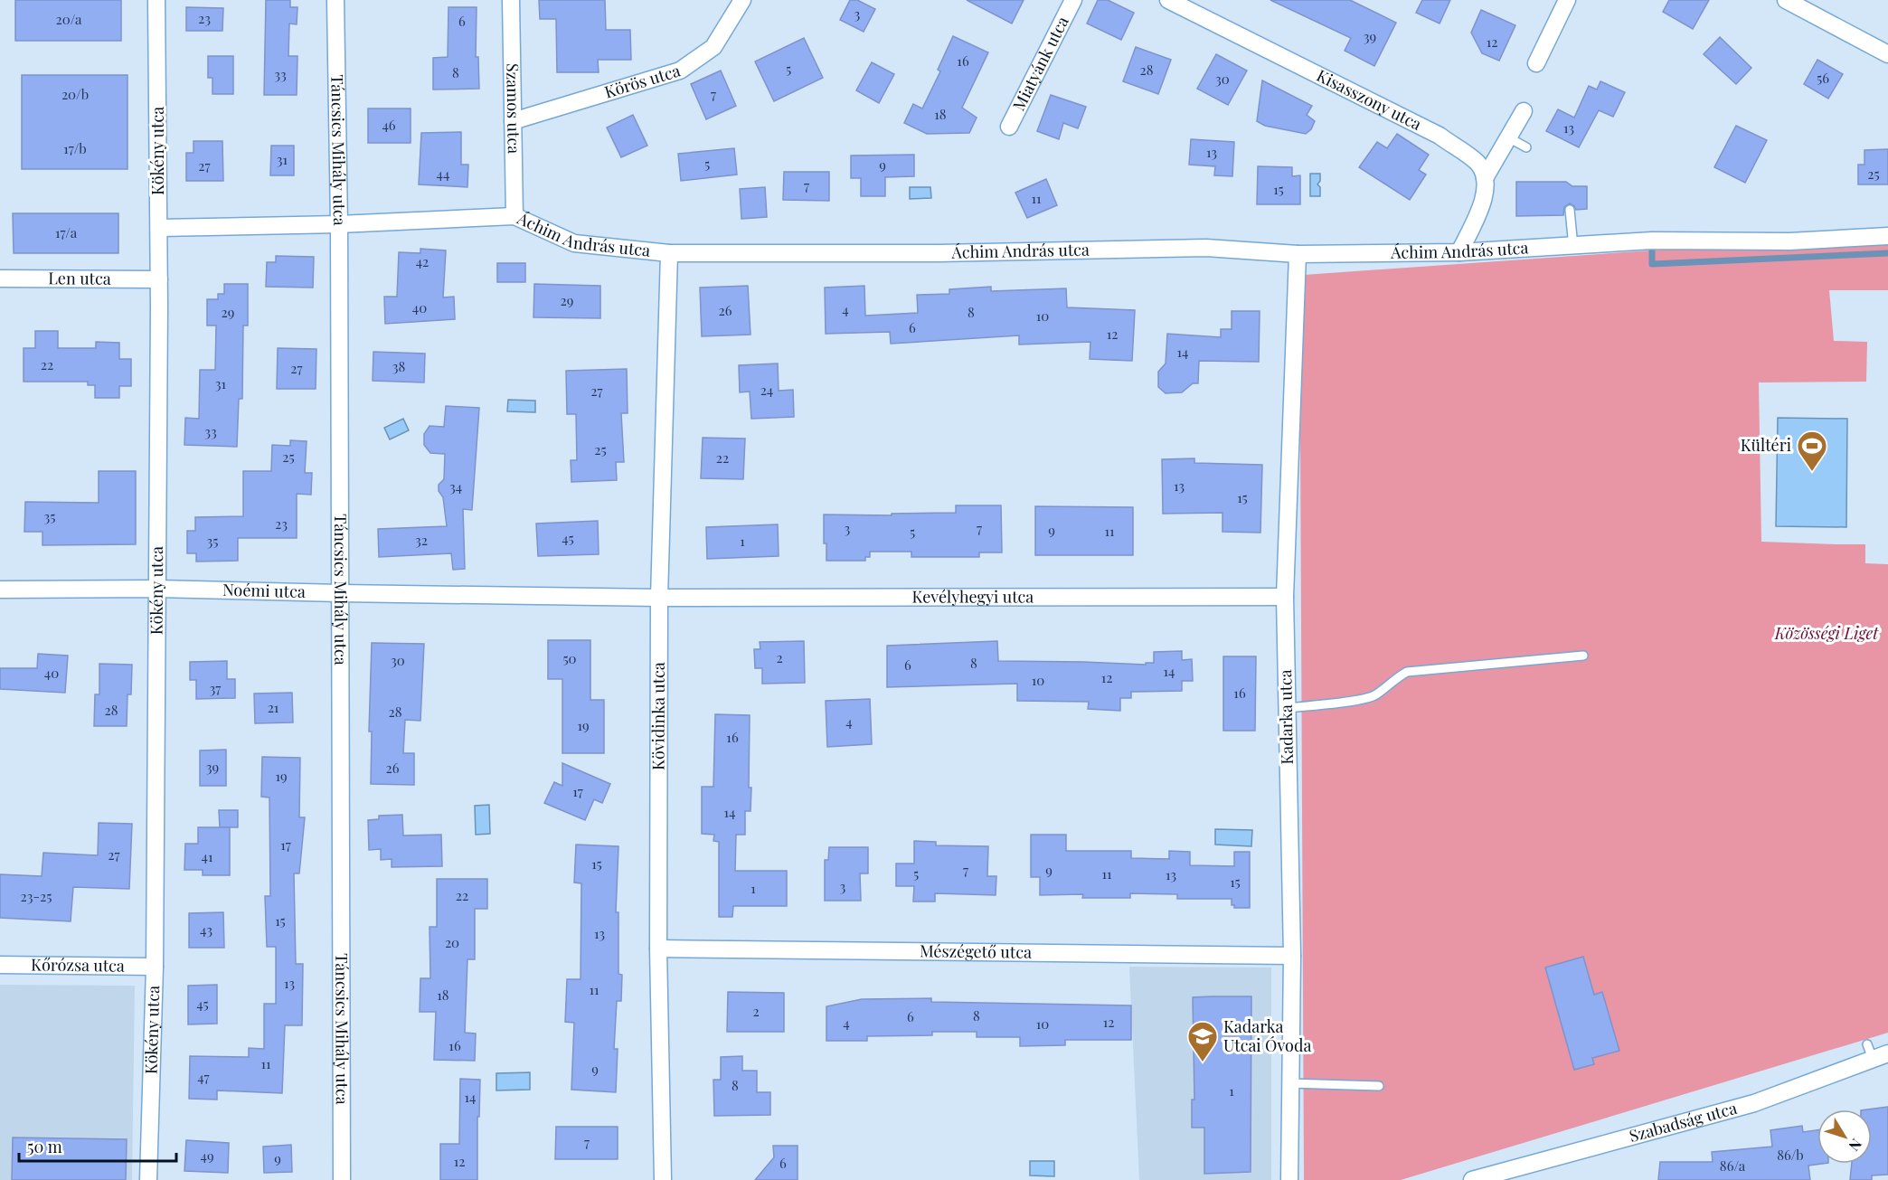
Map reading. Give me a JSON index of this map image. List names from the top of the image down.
{
  "streets": {
    "street": [
      "Miatyánk utca",
      "Körös utca",
      "Kisasszony utca",
      "Szamos utca",
      "Táncsics Mihály utca",
      "Kökény utca",
      "Áchim András utca",
      "Len utca",
      "Noémi utca",
      "Kevélyhegyi utca",
      "Kövidinka utca",
      "Kadarka utca",
      "Mészégető utca",
      "Kőrózsa utca",
      "Szabadság utca"
    ]
  },
  "crossings": [
    ["Körös utca", "Szamos utca"],
    ["Szamos utca", "Áchim András utca"],
    ["Táncsics Mihály utca", "Áchim András utca"],
    ["Táncsics Mihály utca", "Noémi utca"],
    ["Kökény utca", "Áchim András utca"],
    ["Kökény utca", "Len utca"],
    ["Kökény utca", "Noémi utca"],
    ["Kökény utca", "Kőrózsa utca"],
    ["Áchim András utca", "Kövidinka utca"],
    ["Áchim András utca", "Kadarka utca"],
    ["Noémi utca", "Kevélyhegyi utca"],
    ["Noémi utca", "Kövidinka utca"],
    ["Kevélyhegyi utca", "Kövidinka utca"],
    ["Kevélyhegyi utca", "Kadarka utca"],
    ["Kövidinka utca", "Mészégető utca"],
    ["Kadarka utca", "Mészégető utca"]
  ],
  "parks": ["Közösségi Liget"],
  "places": {
    "sports": ["Kültéri"],
    "school or university": ["Kadarka Utcai Óvoda"]
  },
  "house_numbers": [
    "3",
    "23",
    "20/a",
    "6",
    "39",
    "12",
    "16",
    "5",
    "28",
    "8",
    "33",
    "56",
    "30",
    "20/b",
    "7",
    "18",
    "46",
    "13",
    "17/b",
    "13",
    "31",
    "5",
    "9",
    "27",
    "44",
    "25",
    "7",
    "15",
    "11",
    "17/a",
    "42",
    "29",
    "40",
    "4",
    "26",
    "29",
    "8",
    "10",
    "6",
    "12",
    "14",
    "22",
    "38",
    "27",
    "31",
    "24",
    "27",
    "33",
    "25",
    "25",
    "22",
    "13",
    "34",
    "15",
    "35",
    "23",
    "3",
    "7",
    "9",
    "11",
    "5",
    "45",
    "32",
    "35",
    "1",
    "2",
    "50",
    "30",
    "8",
    "6",
    "14",
    "40",
    "12",
    "10",
    "37",
    "16",
    "21",
    "28",
    "28",
    "4",
    "19",
    "16",
    "39",
    "26",
    "19",
    "17",
    "14",
    "17",
    "27",
    "41",
    "15",
    "7",
    "9",
    "5",
    "11",
    "13",
    "15",
    "3",
    "1",
    "22",
    "23-25",
    "15",
    "43",
    "13",
    "20",
    "13",
    "11",
    "18",
    "45",
    "2",
    "8",
    "6",
    "12",
    "4",
    "10",
    "16",
    "11",
    "9",
    "47",
    "8",
    "1",
    "14",
    "7",
    "86/b",
    "49",
    "9",
    "12",
    "6",
    "86/a"
  ],
  "scale_bar": "50 m",
  "north": "bottom right"
}
